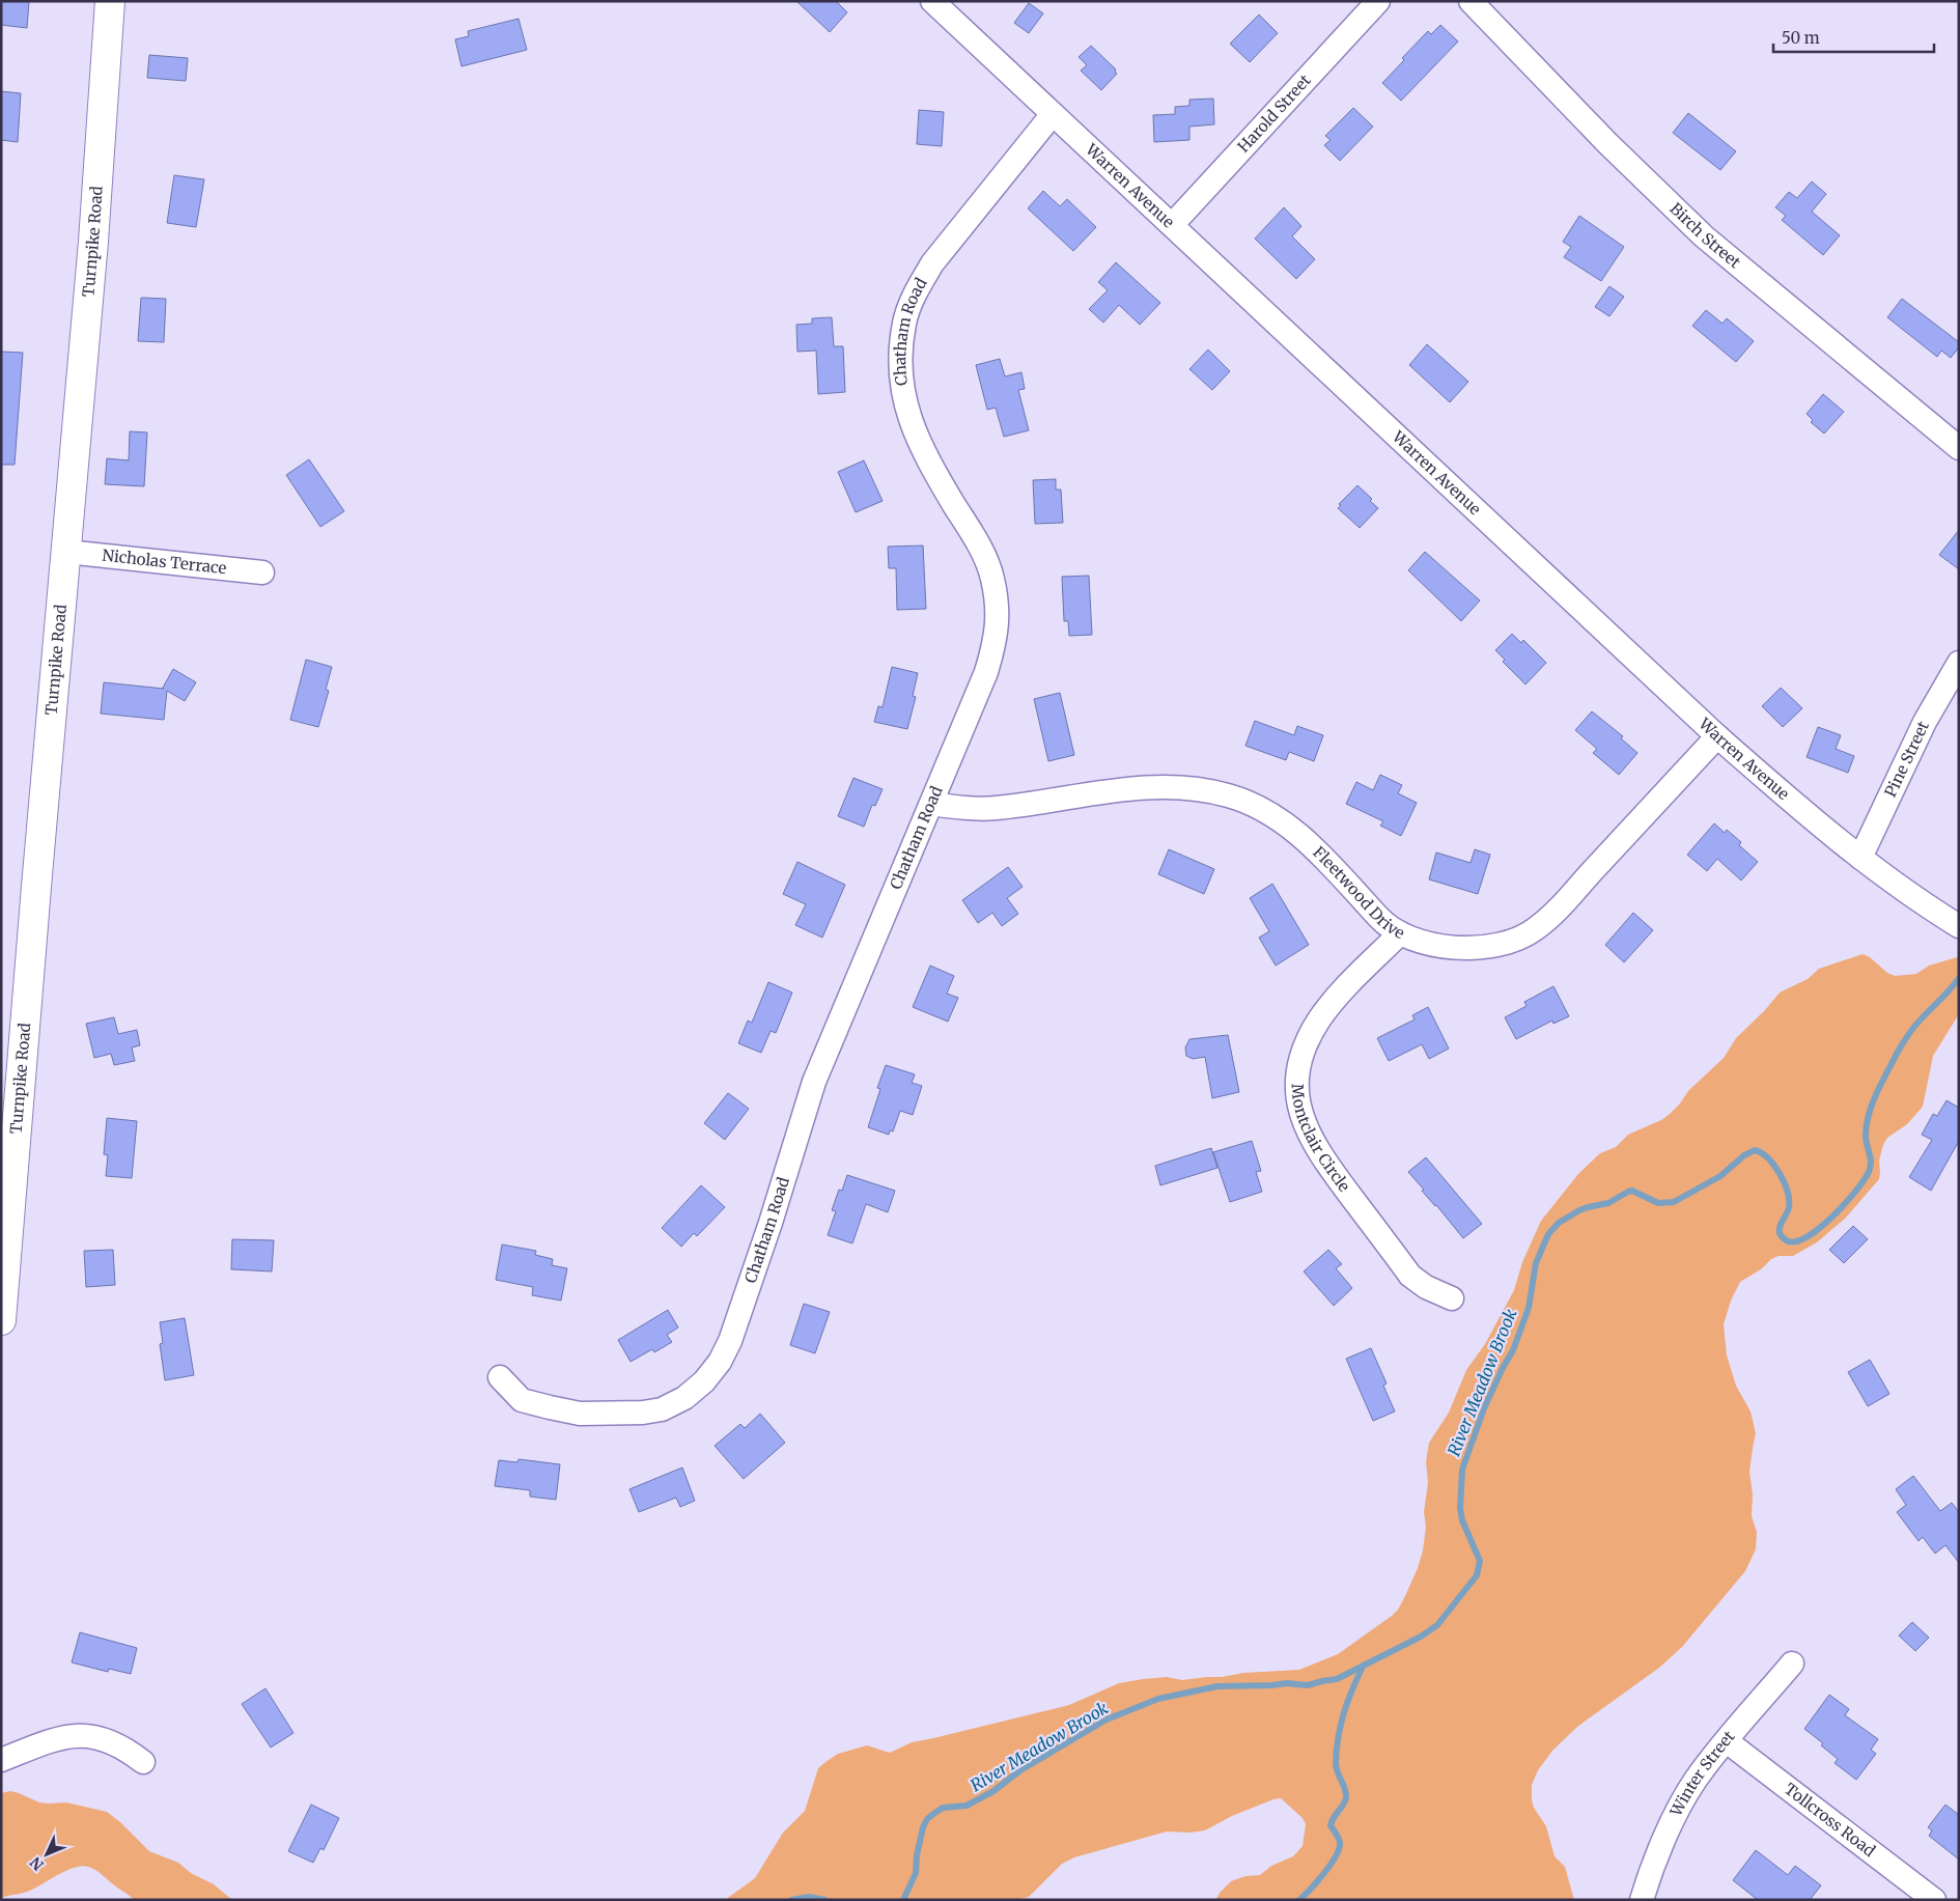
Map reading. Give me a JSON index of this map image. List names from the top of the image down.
{
  "streets": {
    "main road": ["Turnpike Road"],
    "street": [
      "Harold Street",
      "Warren Avenue",
      "Birch Street",
      "Chatham Road",
      "Nicholas Terrace",
      "Pine Street",
      "Fleetwood Drive",
      "Montclair Circle",
      "Winter Street",
      "Tollcross Road"
    ]
  },
  "crossings": [
    ["Harold Street", "Warren Avenue"],
    ["Warren Avenue", "Chatham Road"],
    ["Warren Avenue", "Pine Street"],
    ["Warren Avenue", "Fleetwood Drive"],
    ["Turnpike Road", "Nicholas Terrace"],
    ["Chatham Road", "Fleetwood Drive"],
    ["Fleetwood Drive", "Montclair Circle"],
    ["Winter Street", "Tollcross Road"]
  ],
  "water": ["River Meadow Brook"],
  "scale_bar": "50 m",
  "north": "bottom left"
}
